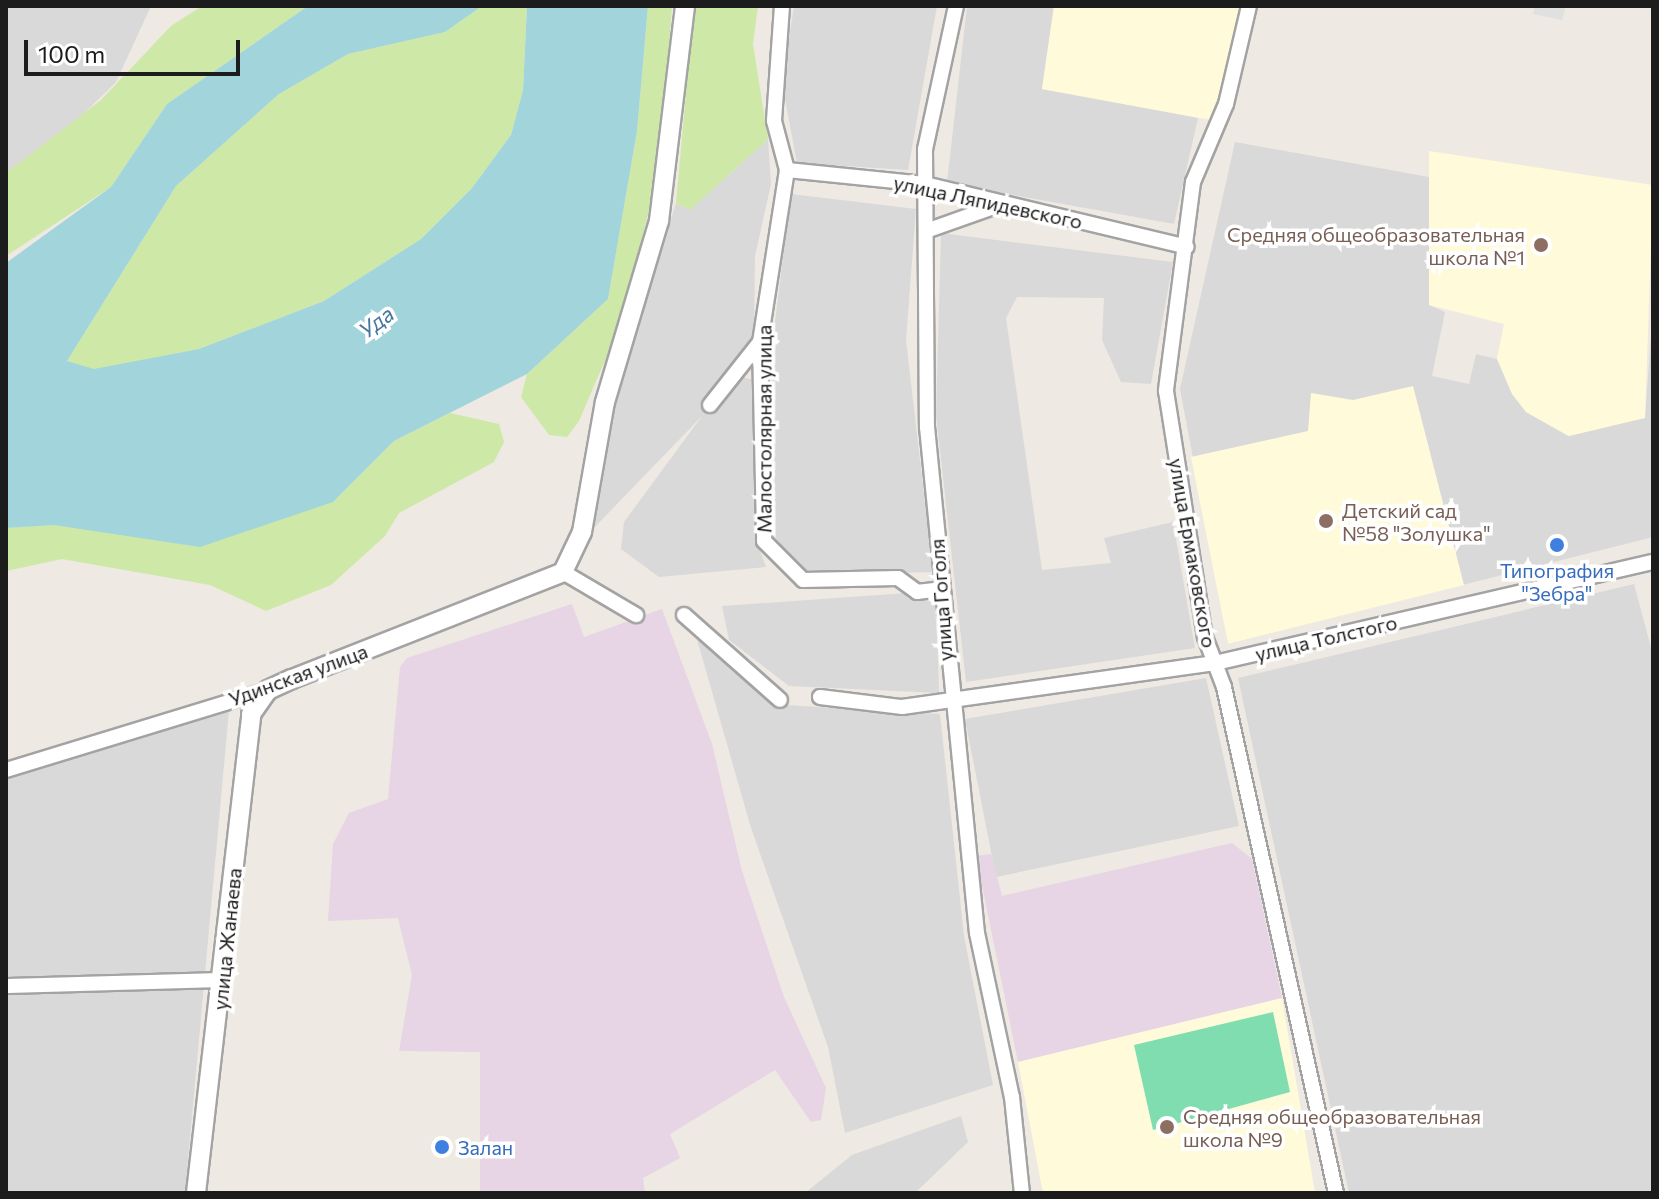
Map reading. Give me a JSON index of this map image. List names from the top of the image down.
{
  "streets": {
    "street": [
      "улица Ляпидевского",
      "Малостолярная улица",
      "улица Ермаковского",
      "улица Гоголя",
      "улица Толстого",
      "Удинская улица",
      "улица Жанаева"
    ]
  },
  "crossings": [
    ["улица Ляпидевского", "Малостолярная улица"],
    ["улица Ляпидевского", "улица Ермаковского"],
    ["улица Ляпидевского", "улица Гоголя"],
    ["Малостолярная улица", "улица Гоголя"],
    ["улица Ермаковского", "улица Толстого"],
    ["улица Гоголя", "улица Толстого"],
    ["Удинская улица", "улица Жанаева"]
  ],
  "water": ["Уда"],
  "places": [
    "Средняя общеобразовательная школа №1",
    "Детский сад №58 \"Золушка\"",
    "Типография \"Зебра\"",
    "Средняя общеобразовательная школа №9",
    "Залан"
  ],
  "scale_bar": "100 m"
}
